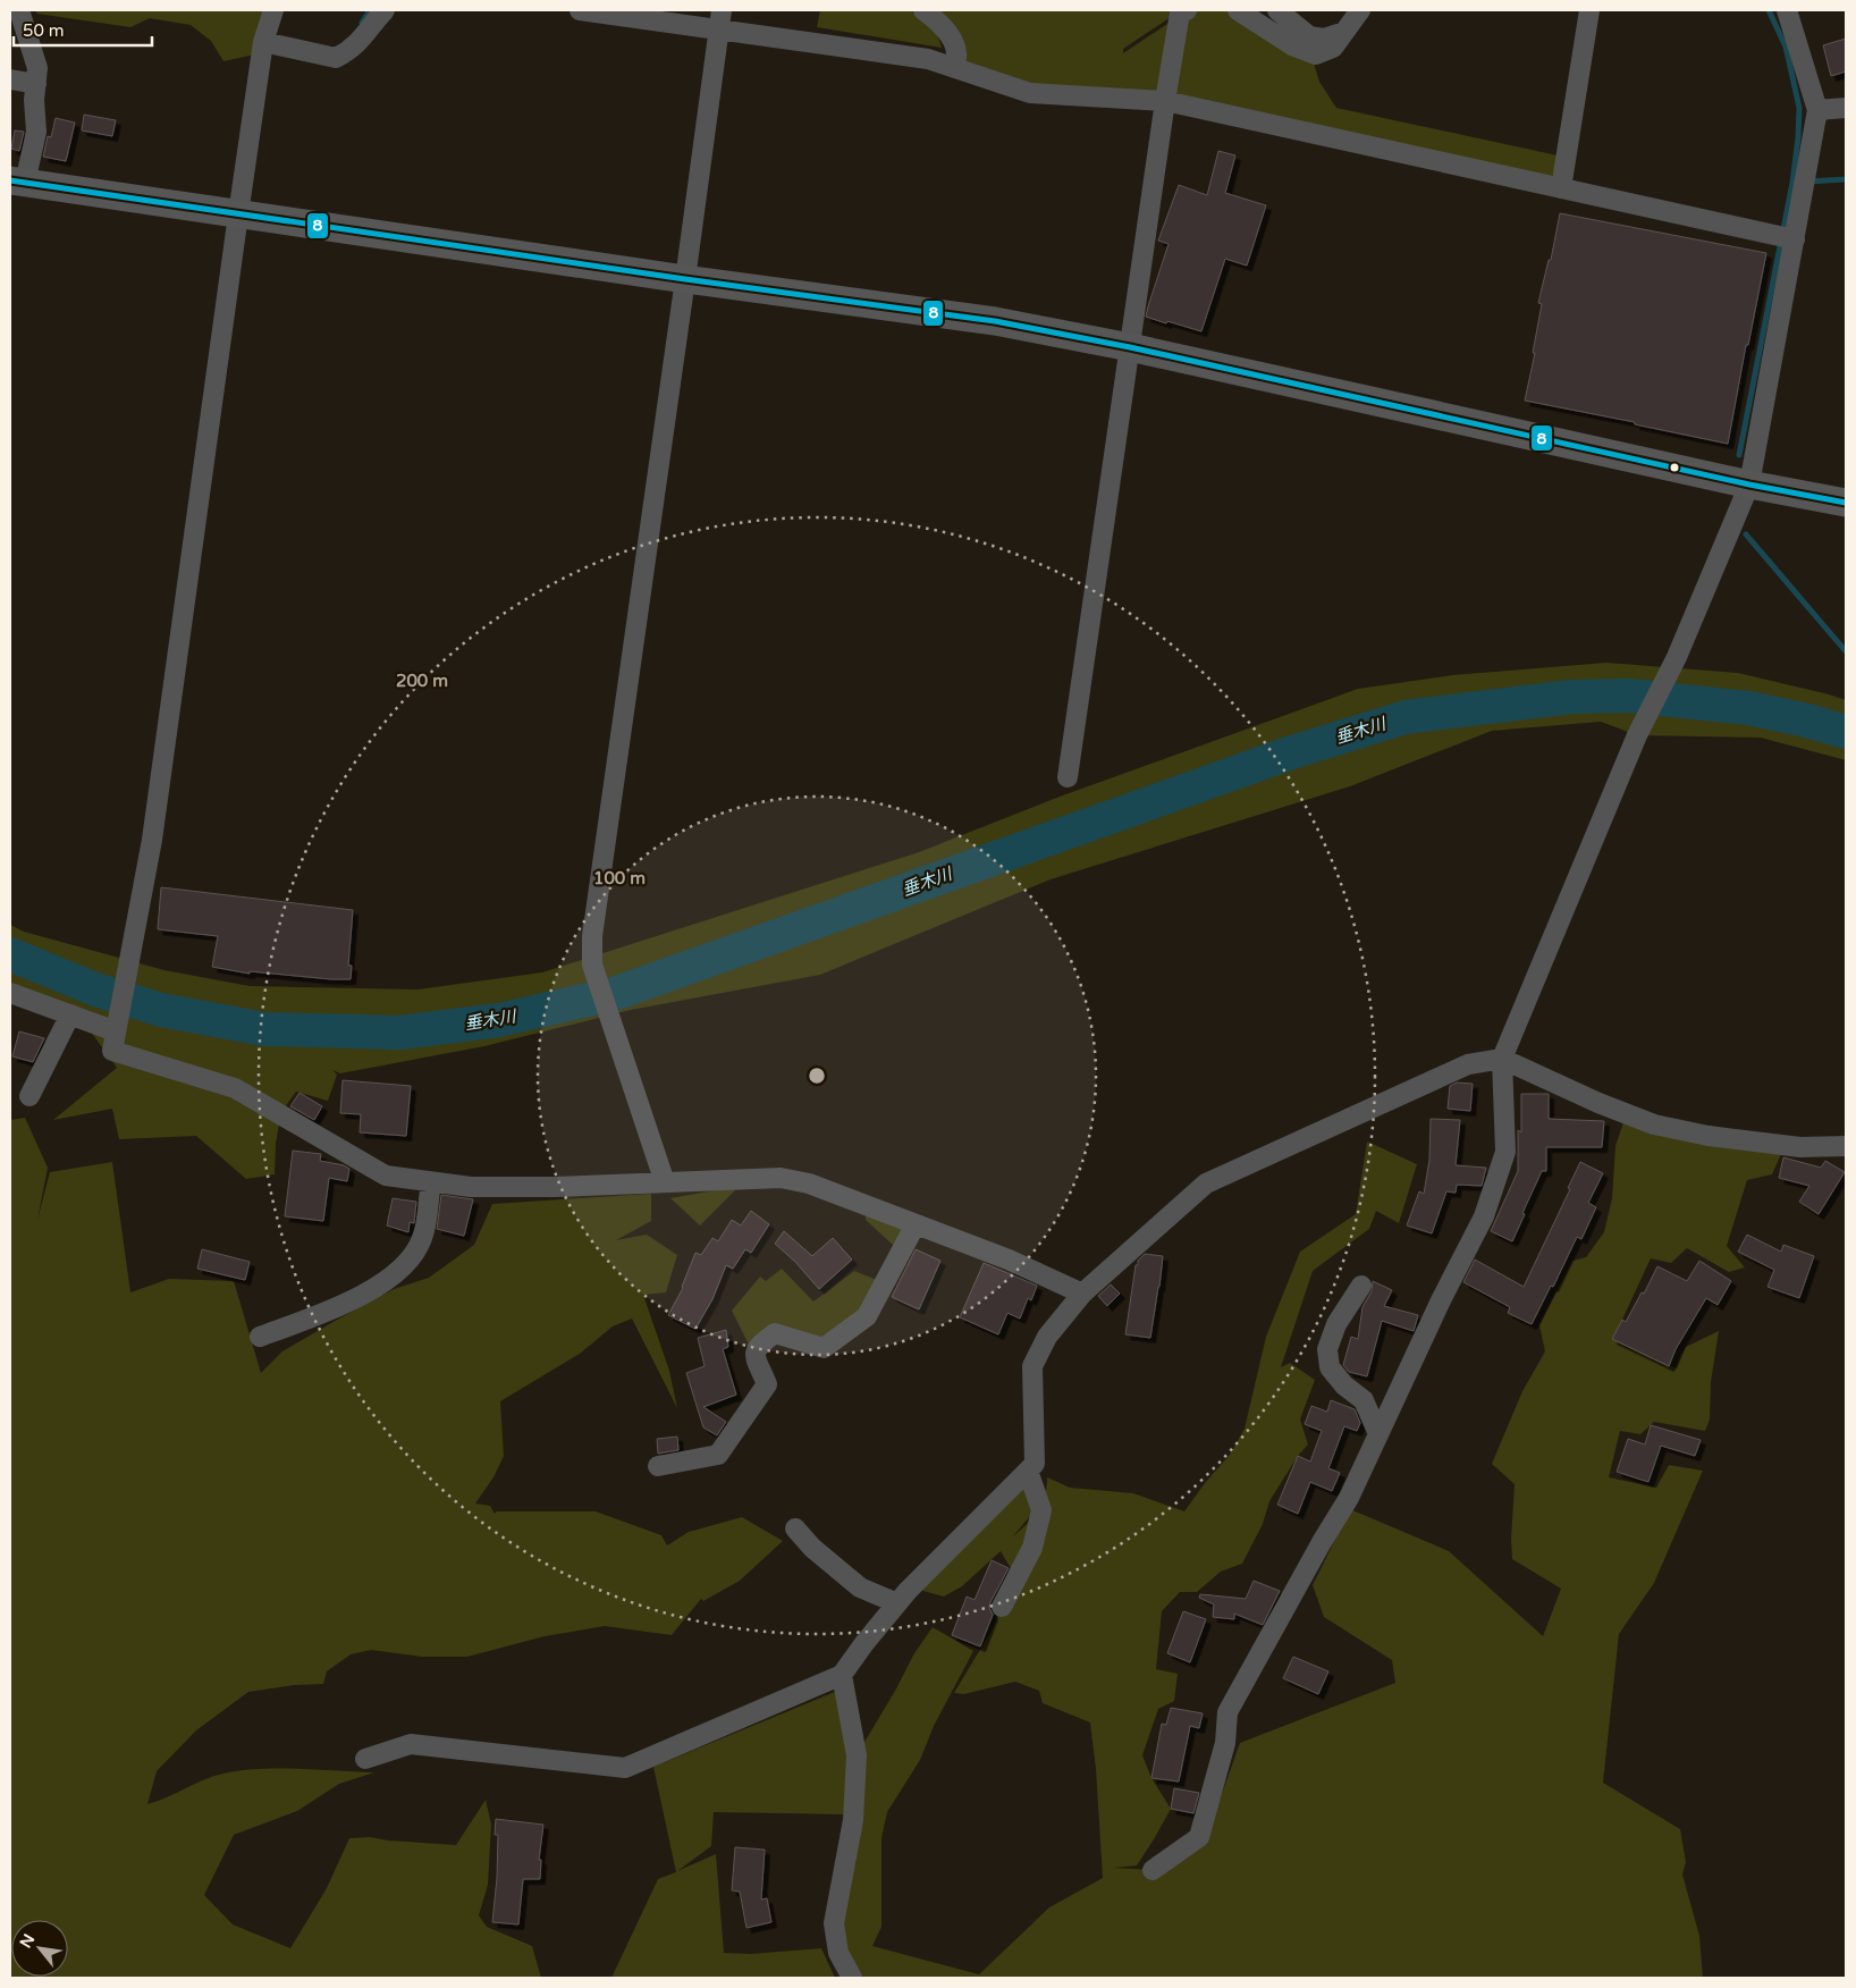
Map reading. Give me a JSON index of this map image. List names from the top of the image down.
{
  "water": ["垂木川"],
  "lines": ["transit line 8"],
  "scale_bar": "50 m",
  "north": "top left",
  "rings": ["200 m", "100 m"]
}
